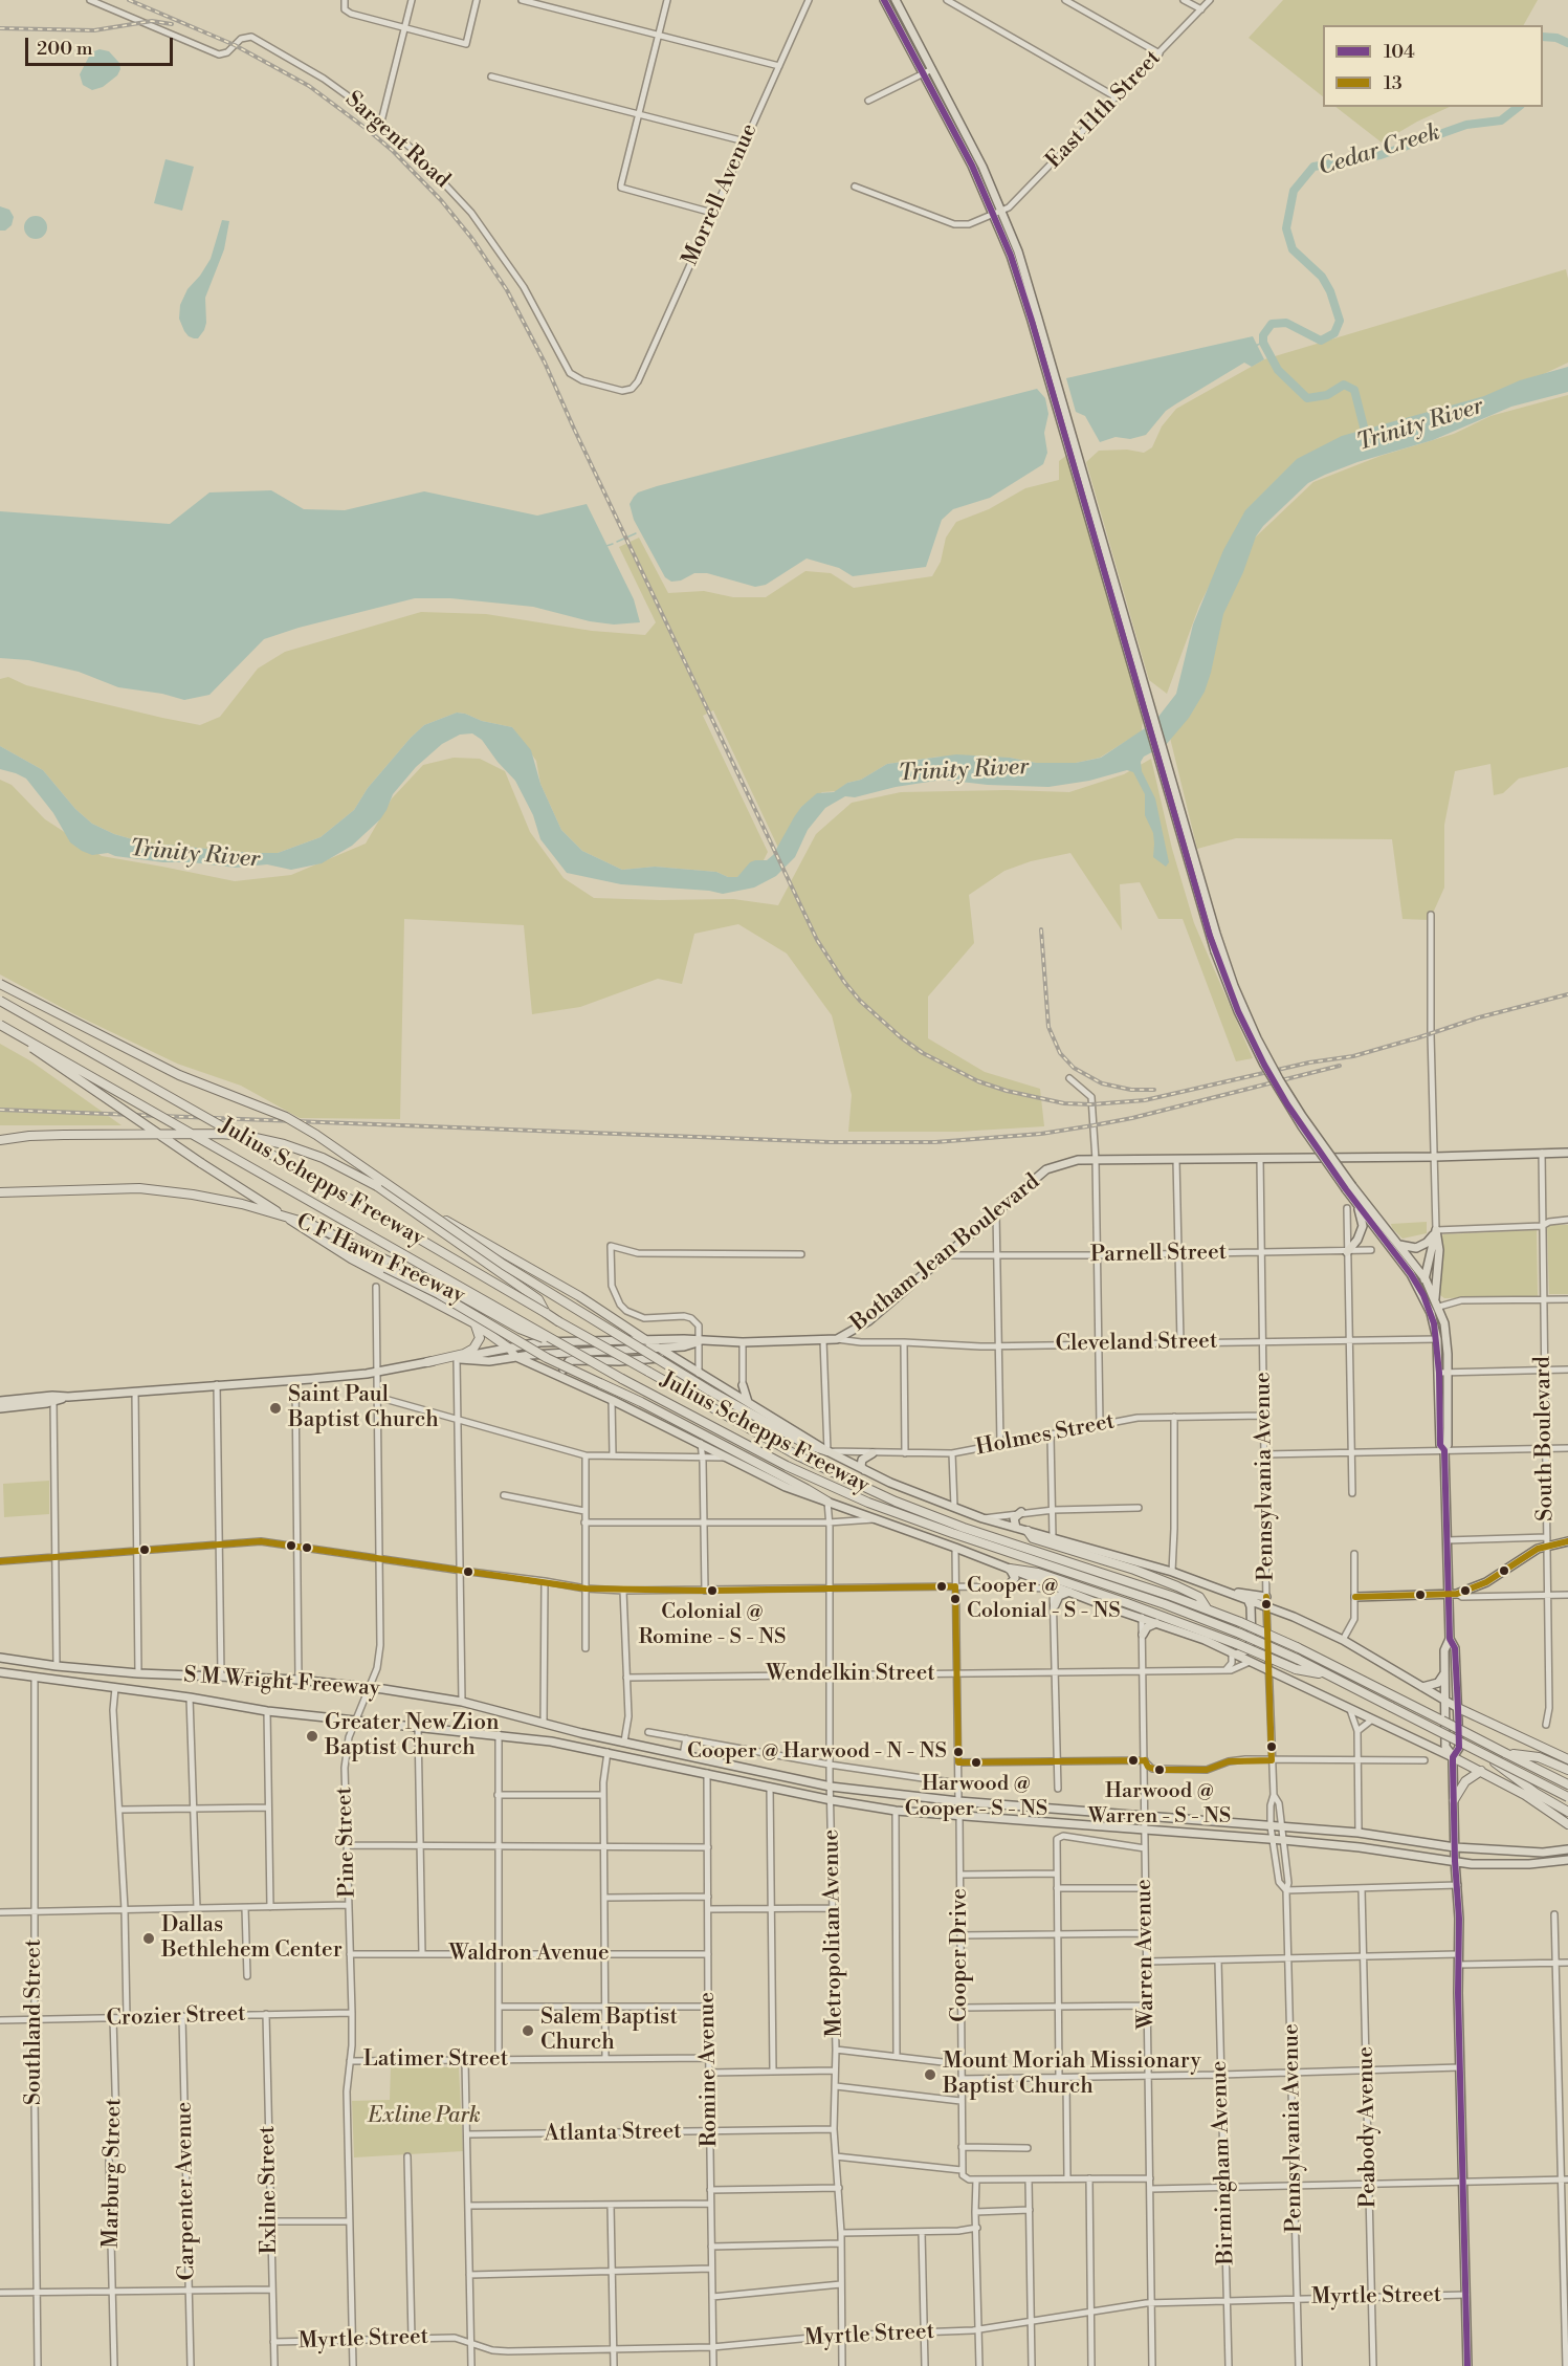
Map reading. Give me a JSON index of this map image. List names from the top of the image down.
{
  "streets": {
    "highway": ["Julius Schepps Freeway", "C F Hawn Freeway"],
    "main road": ["Botham Jean Boulevard", "S M Wright Freeway"],
    "street": [
      "East 11th Street",
      "Sargent Road",
      "Morrell Avenue",
      "Parnell Street",
      "Cleveland Street",
      "Holmes Street",
      "South Boulevard",
      "Pennsylvania Avenue",
      "Wendelkin Street",
      "Pine Street",
      "Metropolitan Avenue",
      "Waldron Avenue",
      "Warren Avenue",
      "Cooper Drive",
      "Crozier Street",
      "Southland Street",
      "Latimer Street",
      "Romine Avenue",
      "Peabody Avenue",
      "Atlanta Street",
      "Birmingham Avenue",
      "Marburg Street",
      "Exline Street",
      "Carpenter Avenue",
      "Myrtle Street"
    ]
  },
  "crossings": [
    ["Sargent Road", "Morrell Avenue"],
    ["Julius Schepps Freeway", "Botham Jean Boulevard"],
    ["Julius Schepps Freeway", "C F Hawn Freeway"],
    ["Julius Schepps Freeway", "Holmes Street"],
    ["Julius Schepps Freeway", "Pennsylvania Avenue"],
    ["Julius Schepps Freeway", "Wendelkin Street"],
    ["Julius Schepps Freeway", "Metropolitan Avenue"],
    ["Julius Schepps Freeway", "Warren Avenue"],
    ["Botham Jean Boulevard", "Parnell Street"],
    ["Botham Jean Boulevard", "Cleveland Street"],
    ["Botham Jean Boulevard", "South Boulevard"],
    ["Botham Jean Boulevard", "Pennsylvania Avenue"],
    ["Parnell Street", "Pennsylvania Avenue"],
    ["Cleveland Street", "Pennsylvania Avenue"],
    ["Holmes Street", "Pennsylvania Avenue"],
    ["Pennsylvania Avenue", "S M Wright Freeway"],
    ["Pennsylvania Avenue", "Myrtle Street"],
    ["Wendelkin Street", "Metropolitan Avenue"],
    ["Wendelkin Street", "Warren Avenue"],
    ["S M Wright Freeway", "Pine Street"],
    ["S M Wright Freeway", "Metropolitan Avenue"],
    ["S M Wright Freeway", "Warren Avenue"],
    ["S M Wright Freeway", "Cooper Drive"],
    ["S M Wright Freeway", "Southland Street"],
    ["S M Wright Freeway", "Romine Avenue"],
    ["Pine Street", "Waldron Avenue"],
    ["Pine Street", "Crozier Street"],
    ["Pine Street", "Latimer Street"],
    ["Pine Street", "Myrtle Street"],
    ["Metropolitan Avenue", "Atlanta Street"],
    ["Metropolitan Avenue", "Myrtle Street"],
    ["Waldron Avenue", "Romine Avenue"],
    ["Warren Avenue", "Myrtle Street"],
    ["Crozier Street", "Southland Street"],
    ["Crozier Street", "Marburg Street"],
    ["Crozier Street", "Exline Street"],
    ["Crozier Street", "Carpenter Avenue"],
    ["Latimer Street", "Romine Avenue"],
    ["Romine Avenue", "Atlanta Street"],
    ["Romine Avenue", "Myrtle Street"],
    ["Peabody Avenue", "Myrtle Street"],
    ["Birmingham Avenue", "Myrtle Street"],
    ["Exline Street", "Myrtle Street"]
  ],
  "water": ["Cedar Creek", "Trinity River"],
  "parks": ["Exline Park"],
  "places": [
    "Saint Paul Baptist Church",
    "Colonial @ Romine - S - NS",
    "Cooper @ Colonial - S - NS",
    "Greater New Zion Baptist Church",
    "Cooper @ Harwood - N - NS",
    "Harwood @ Cooper - S - NS",
    "Harwood @ Warren - S - NS",
    "Dallas Bethlehem Center",
    "Salem Baptist Church",
    "Mount Moriah Missionary Baptist Church"
  ],
  "lines": ["transit line 104", "transit line 13"],
  "legend": ["104", "13"],
  "scale_bar": "200 m"
}
